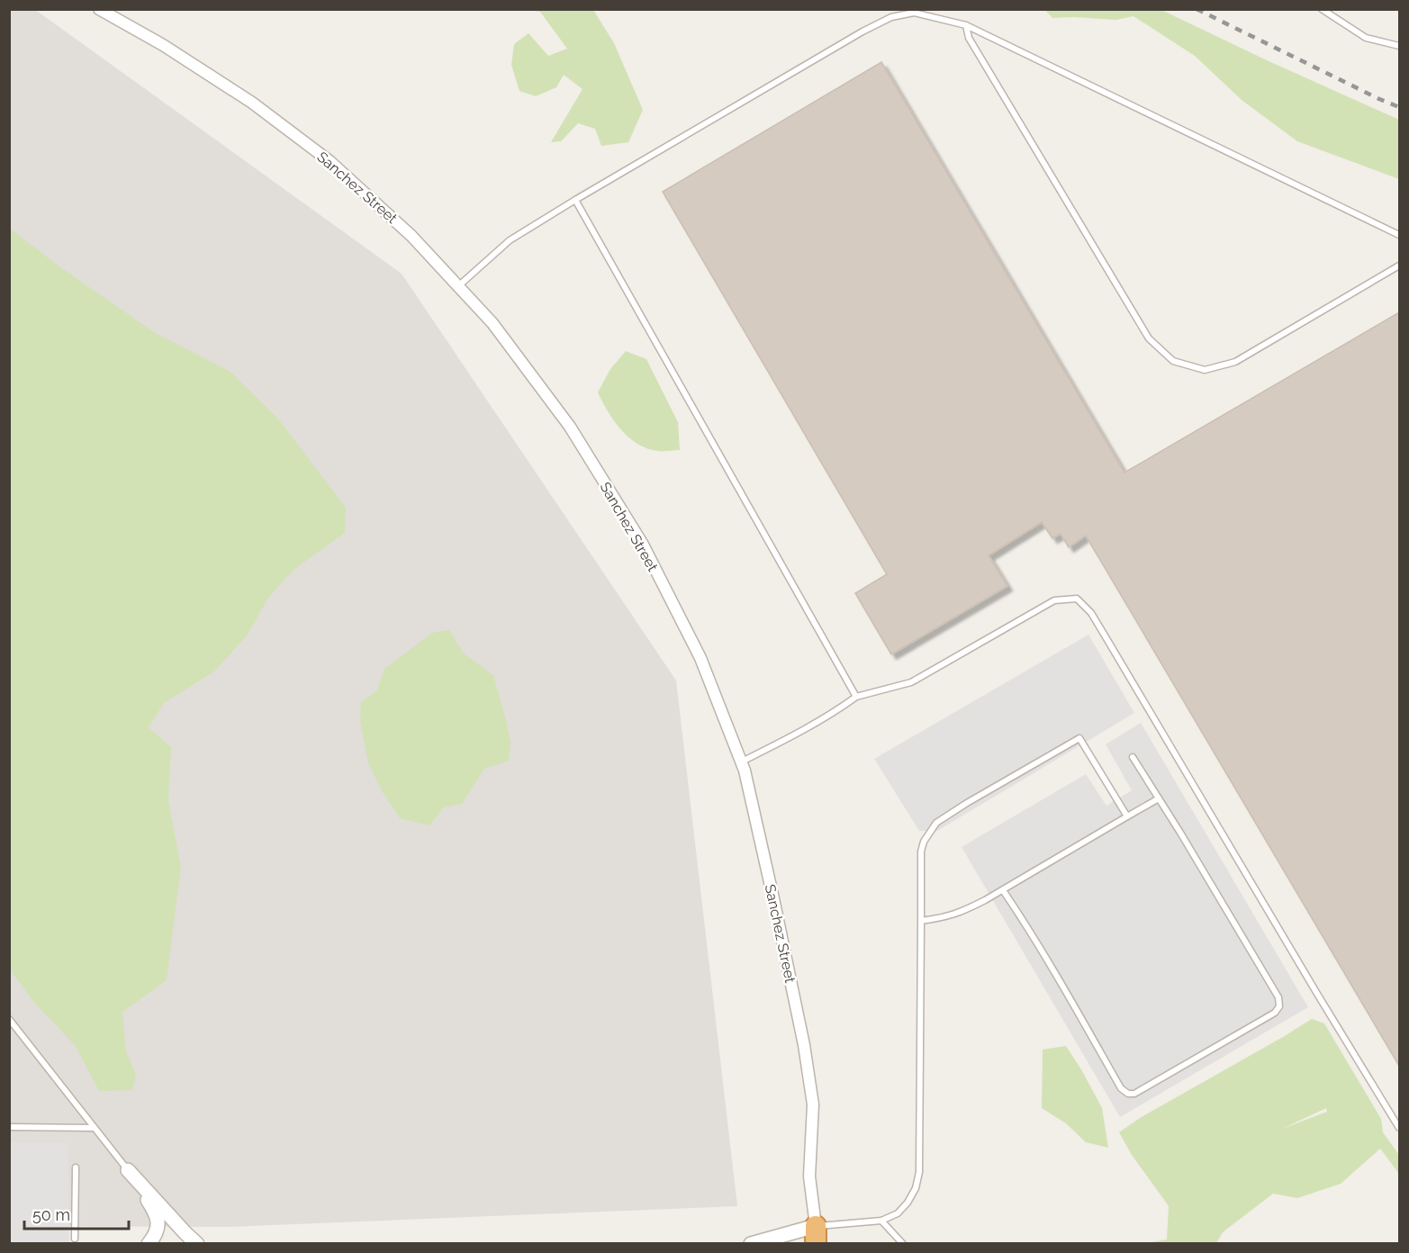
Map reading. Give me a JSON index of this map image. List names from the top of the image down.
{
  "streets": {
    "street": ["Sanchez Street"]
  },
  "scale_bar": "50 m"
}
